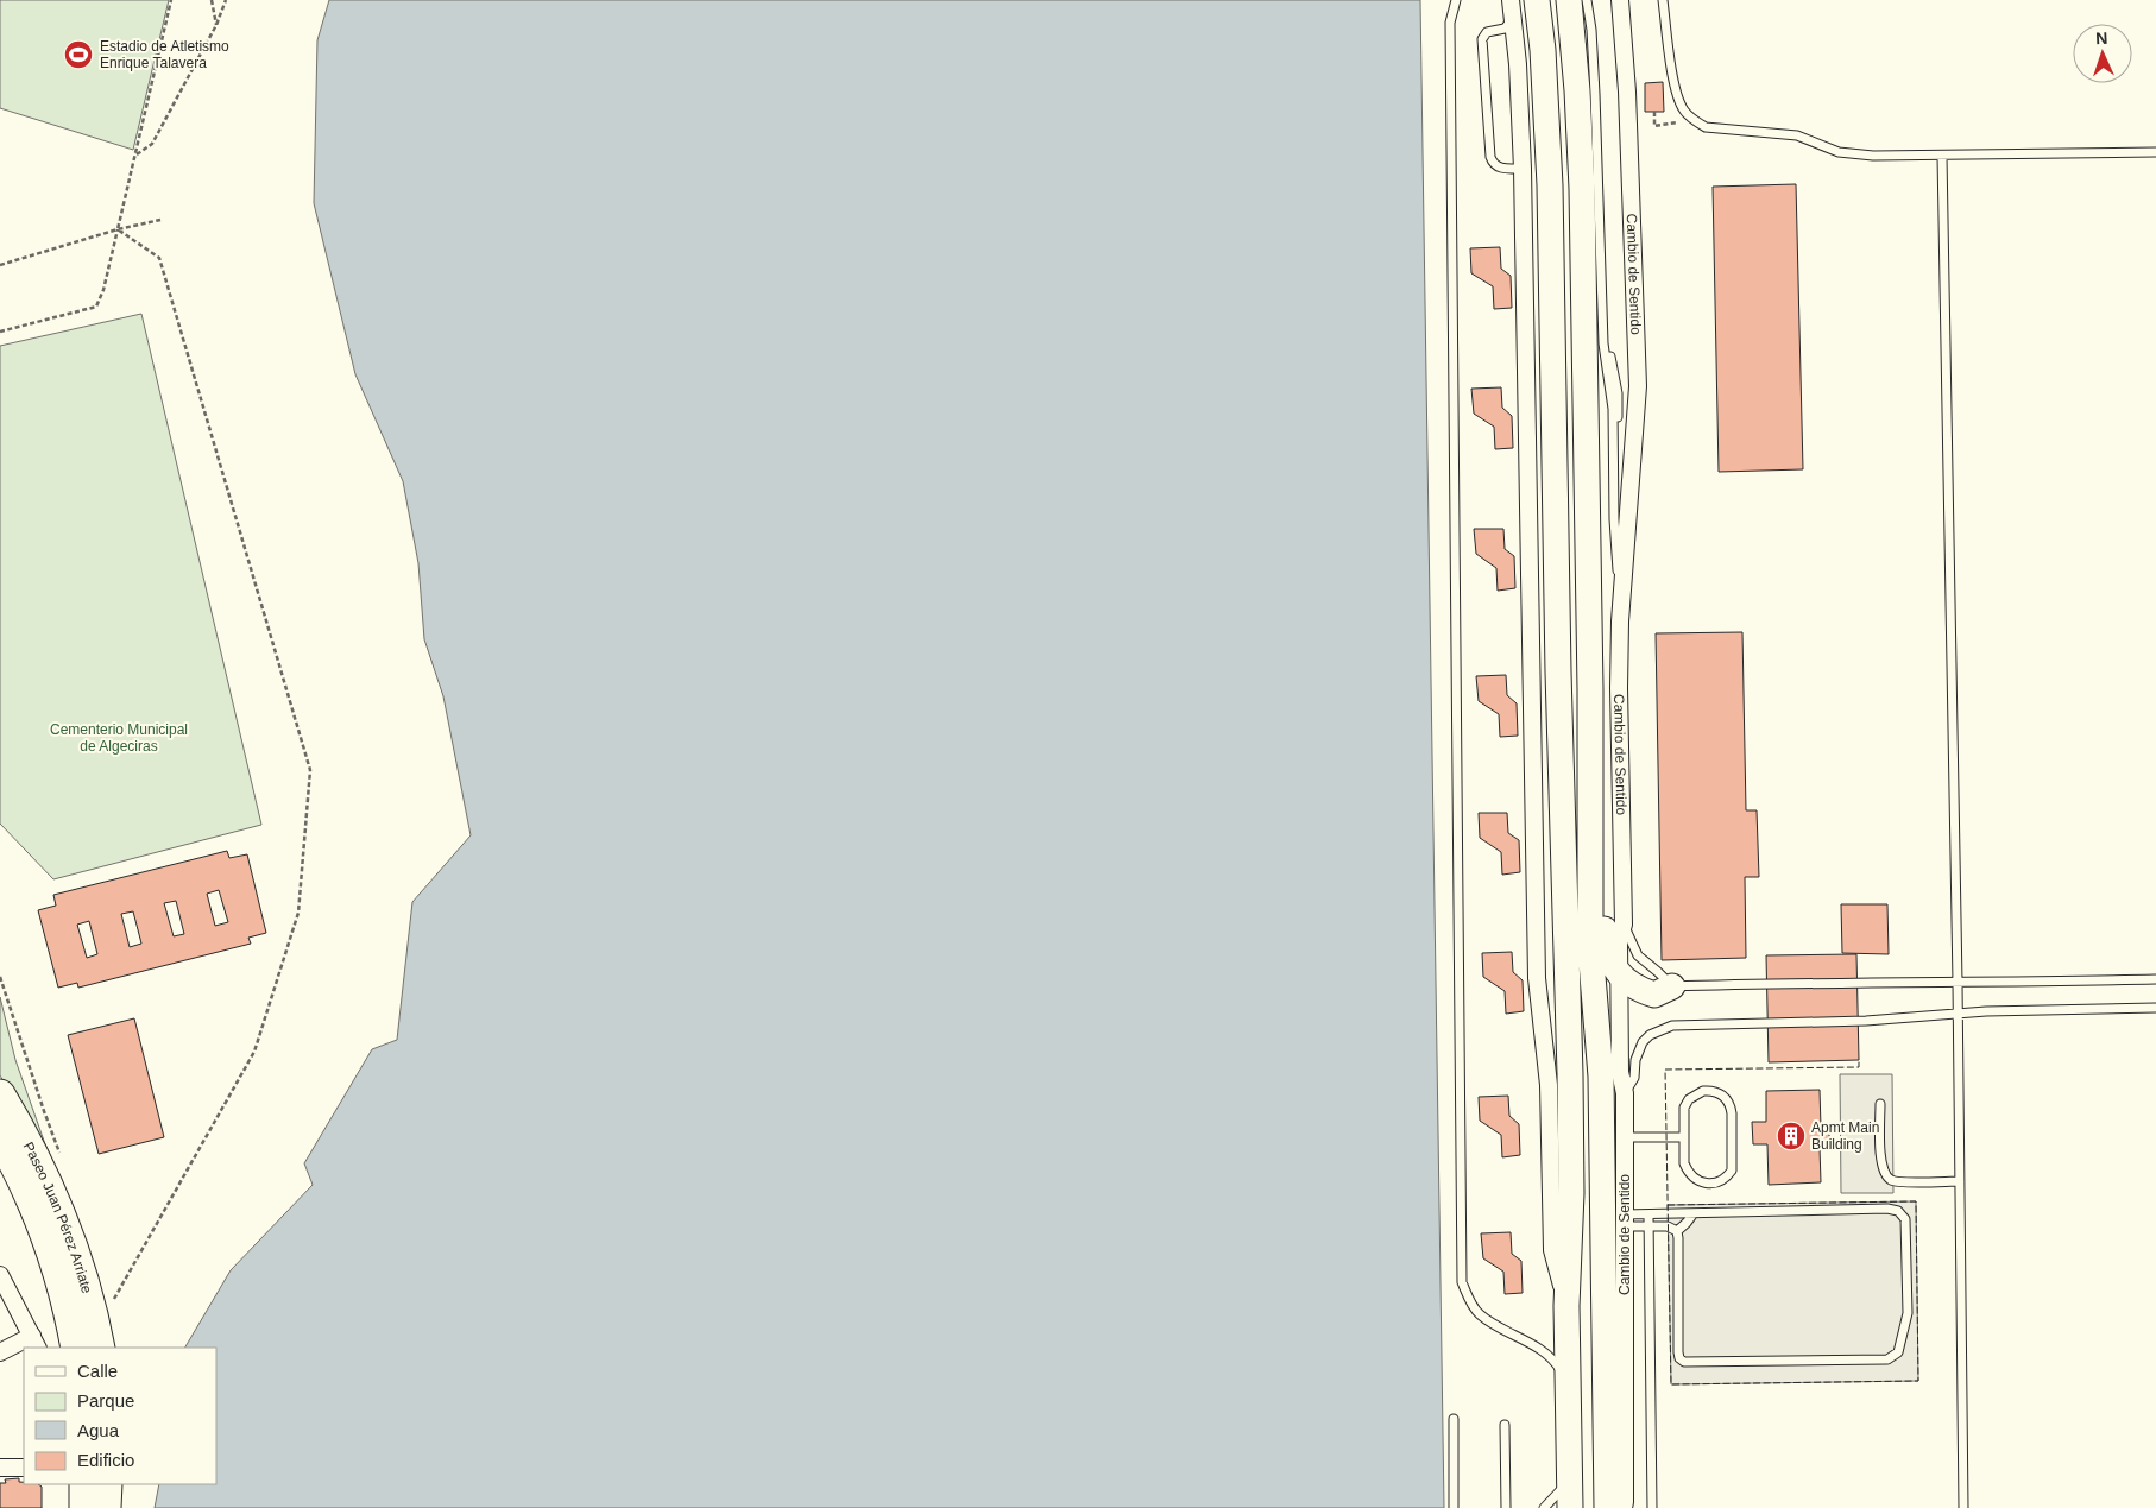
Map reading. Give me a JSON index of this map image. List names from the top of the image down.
{
  "streets": {
    "highway": ["Paseo Juan Pérez Arriate"],
    "street": ["Cambio de Sentido"]
  },
  "parks": ["Cementerio Municipal de Algeciras"],
  "places": {
    "sports": ["Estadio de Atletismo Enrique Talavera"],
    "building": ["Apmt Main Building"]
  },
  "legend": [
    "Calle",
    "Parque",
    "Agua",
    "Edificio"
  ],
  "north": "top"
}
